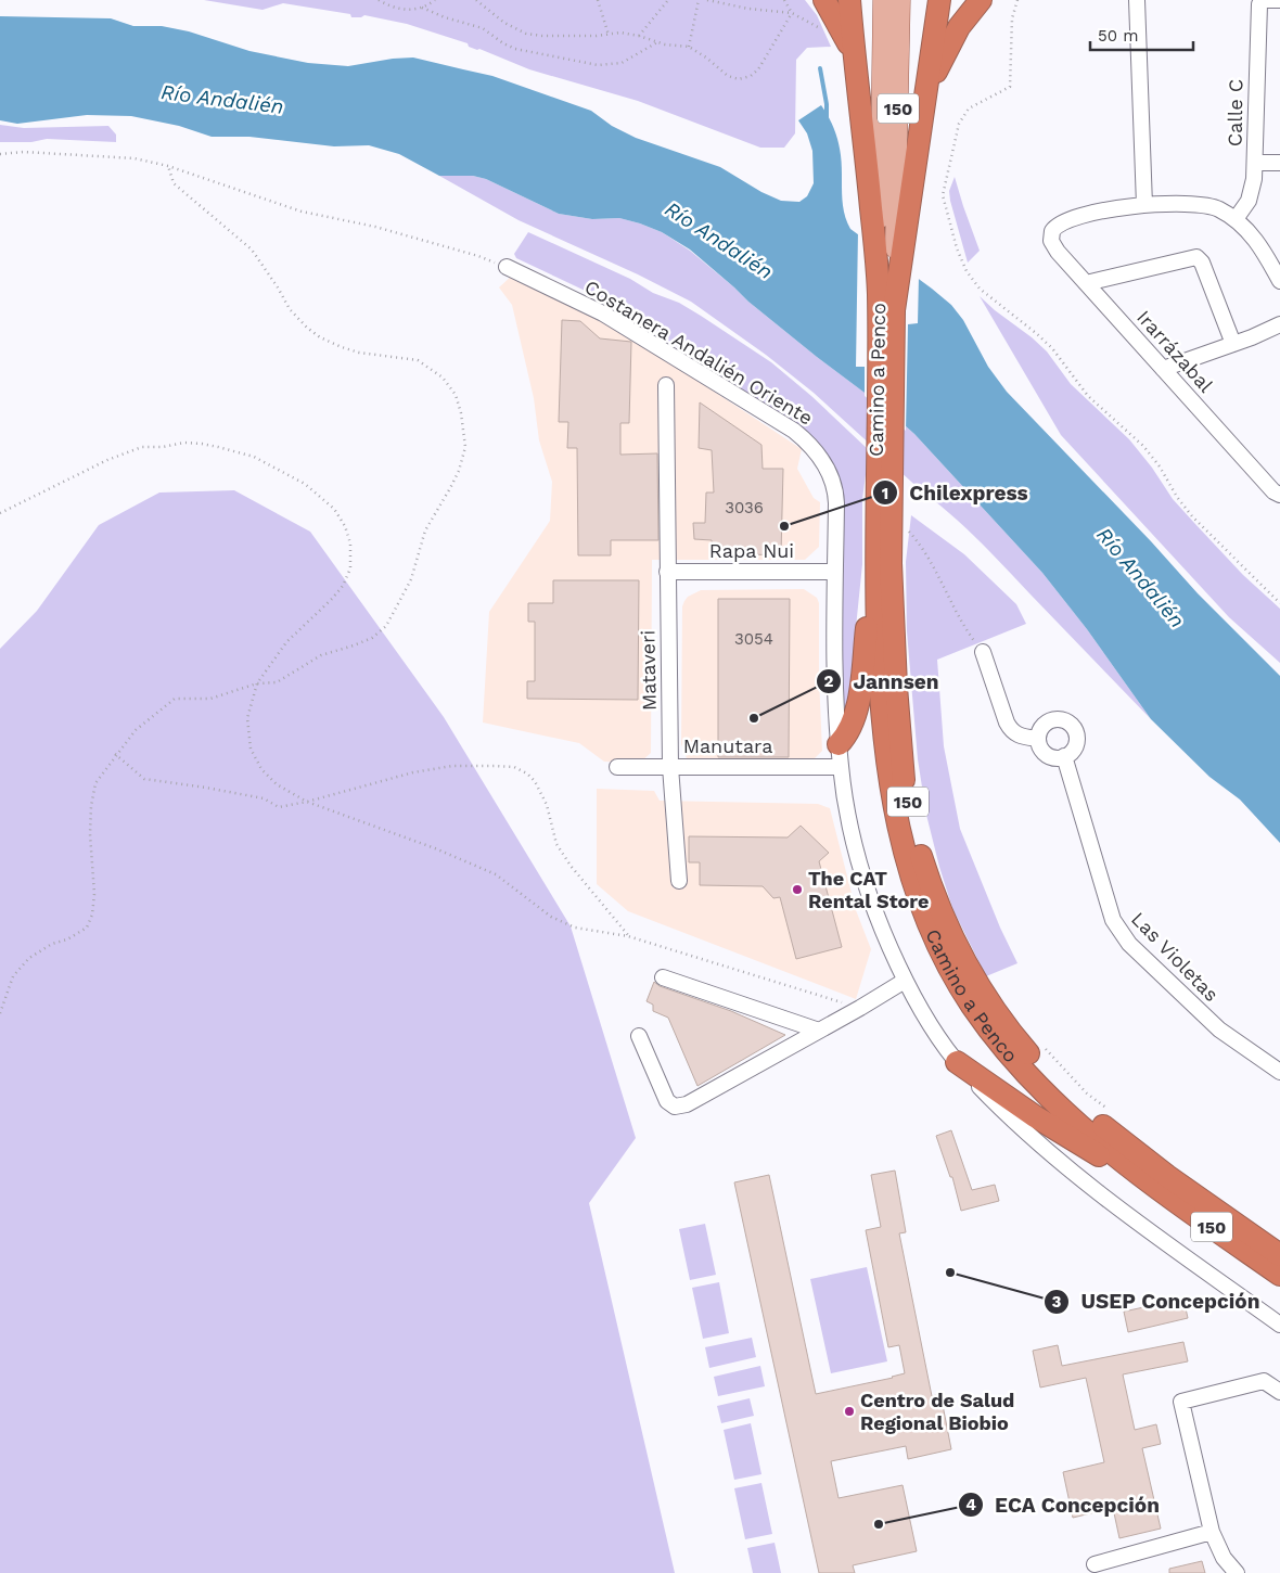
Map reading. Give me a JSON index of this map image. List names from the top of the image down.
{
  "streets": {
    "highway": ["150", "Camino a Penco"],
    "street": [
      "Calle C",
      "Irarrázabal",
      "Costanera Andalién Oriente",
      "Rapa Nui",
      "Mataveri",
      "Manutara",
      "Las Violetas"
    ]
  },
  "crossings": [
    ["150", "Camino a Penco"],
    ["Costanera Andalién Oriente", "Rapa Nui"],
    ["Costanera Andalién Oriente", "Manutara"],
    ["Rapa Nui", "Mataveri"],
    ["Mataveri", "Manutara"]
  ],
  "water": ["Río Andalién"],
  "places": [
    "Chilexpress",
    "Jannsen",
    "The CAT Rental Store",
    "USEP Concepción",
    "Centro de Salud Regional Biobio",
    "ECA Concepción"
  ],
  "house_numbers": ["3036", "3054"],
  "scale_bar": "50 m"
}
